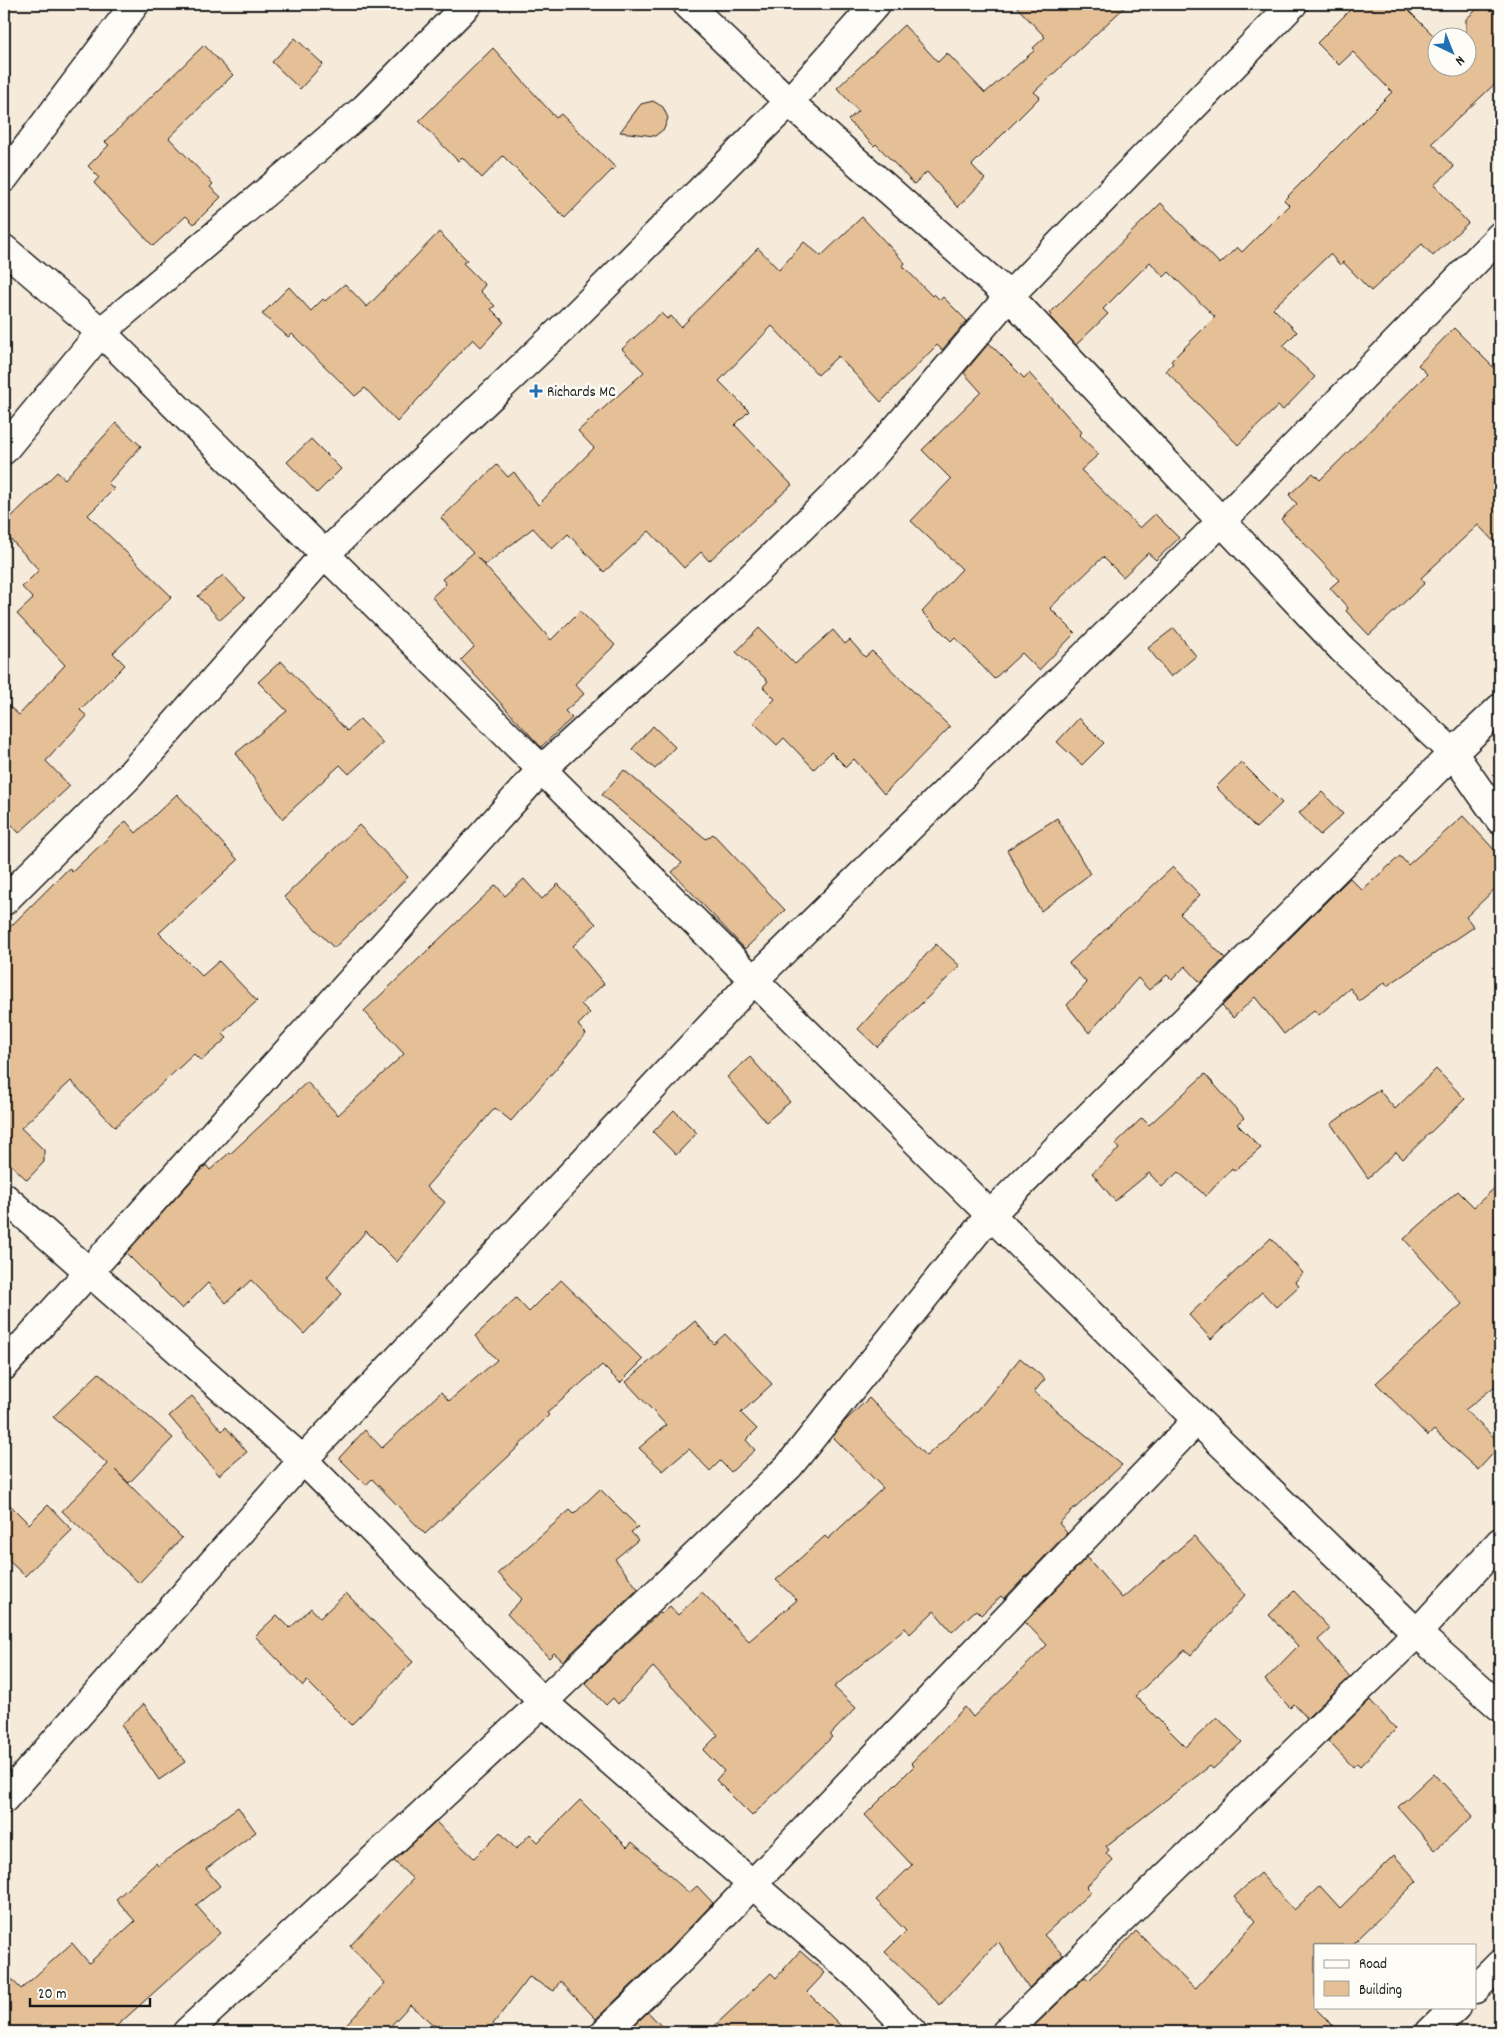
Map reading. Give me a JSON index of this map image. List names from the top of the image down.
{
  "places": {
    "health": ["Richards MC"]
  },
  "legend": ["Road", "Building"],
  "scale_bar": "20 m",
  "north": "bottom right"
}
